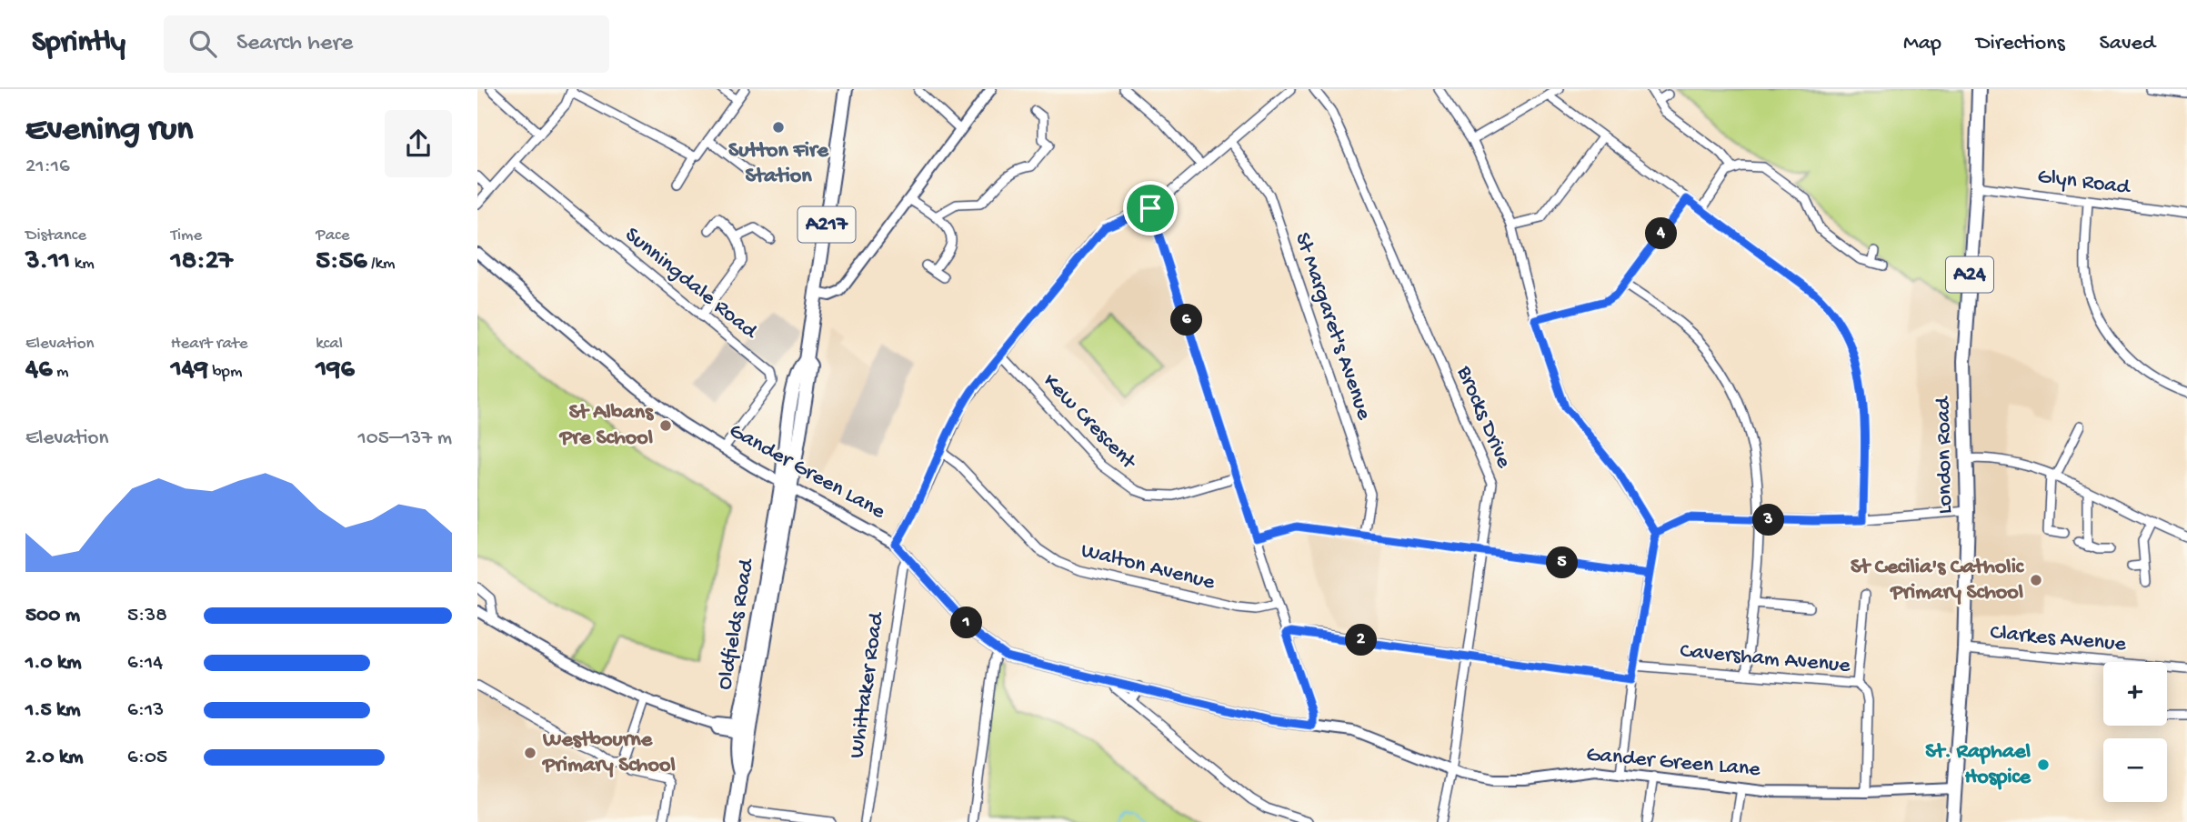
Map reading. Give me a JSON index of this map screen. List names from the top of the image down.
{
  "streets": {
    "highway": [
      "A217",
      "A24",
      "London Road",
      "Oldfields Road"
    ],
    "street": [
      "Glyn Road",
      "Sunningdale Road",
      "St Margaret's Avenue",
      "Brocks Drive",
      "Kew Crescent",
      "Gander Green Lane",
      "Walton Avenue",
      "Clarkes Avenue",
      "Caversham Avenue",
      "Whittaker Road"
    ]
  },
  "crossings": [
    ["Glyn Road", "London Road"],
    ["A217", "Gander Green Lane"],
    ["A217", "Oldfields Road"],
    ["Sunningdale Road", "Gander Green Lane"],
    ["Brocks Drive", "Gander Green Lane"],
    ["London Road", "Gander Green Lane"],
    ["London Road", "Clarkes Avenue"],
    ["Gander Green Lane", "Oldfields Road"],
    ["Gander Green Lane", "Caversham Avenue"],
    ["Gander Green Lane", "Whittaker Road"]
  ],
  "places": [
    "Sutton Fire Station",
    "St Albans Pre School",
    "St Cecilia's Catholic Primary School",
    "Westbourne Primary School",
    "St. Raphael Hospice"
  ],
  "page": {
    "header": "Sprintly",
    "search": "Search here",
    "nav": ["Map", "Directions", "Saved"],
    "heading": ["Evening run", "21:16"],
    "stats": [
      ["Distance", "3.11 km"],
      ["Time", "18:27"],
      ["Pace", "5:56 /km"],
      ["Elevation", "46 m"],
      ["Heart rate", "149 bpm"],
      ["kcal", "196"]
    ],
    "pins": [
      "4",
      "6",
      "3",
      "5",
      "1",
      "2"
    ],
    "chart": ["Elevation", "105–137 m"],
    "list": [
      {
        "name": "500 m",
        "note": "5:38"
      },
      {
        "name": "1.0 km",
        "note": "6:14"
      },
      {
        "name": "1.5 km",
        "note": "6:13"
      },
      {
        "name": "2.0 km",
        "note": "6:05"
      }
    ],
    "map_buttons": ["+", "−"]
  }
}
